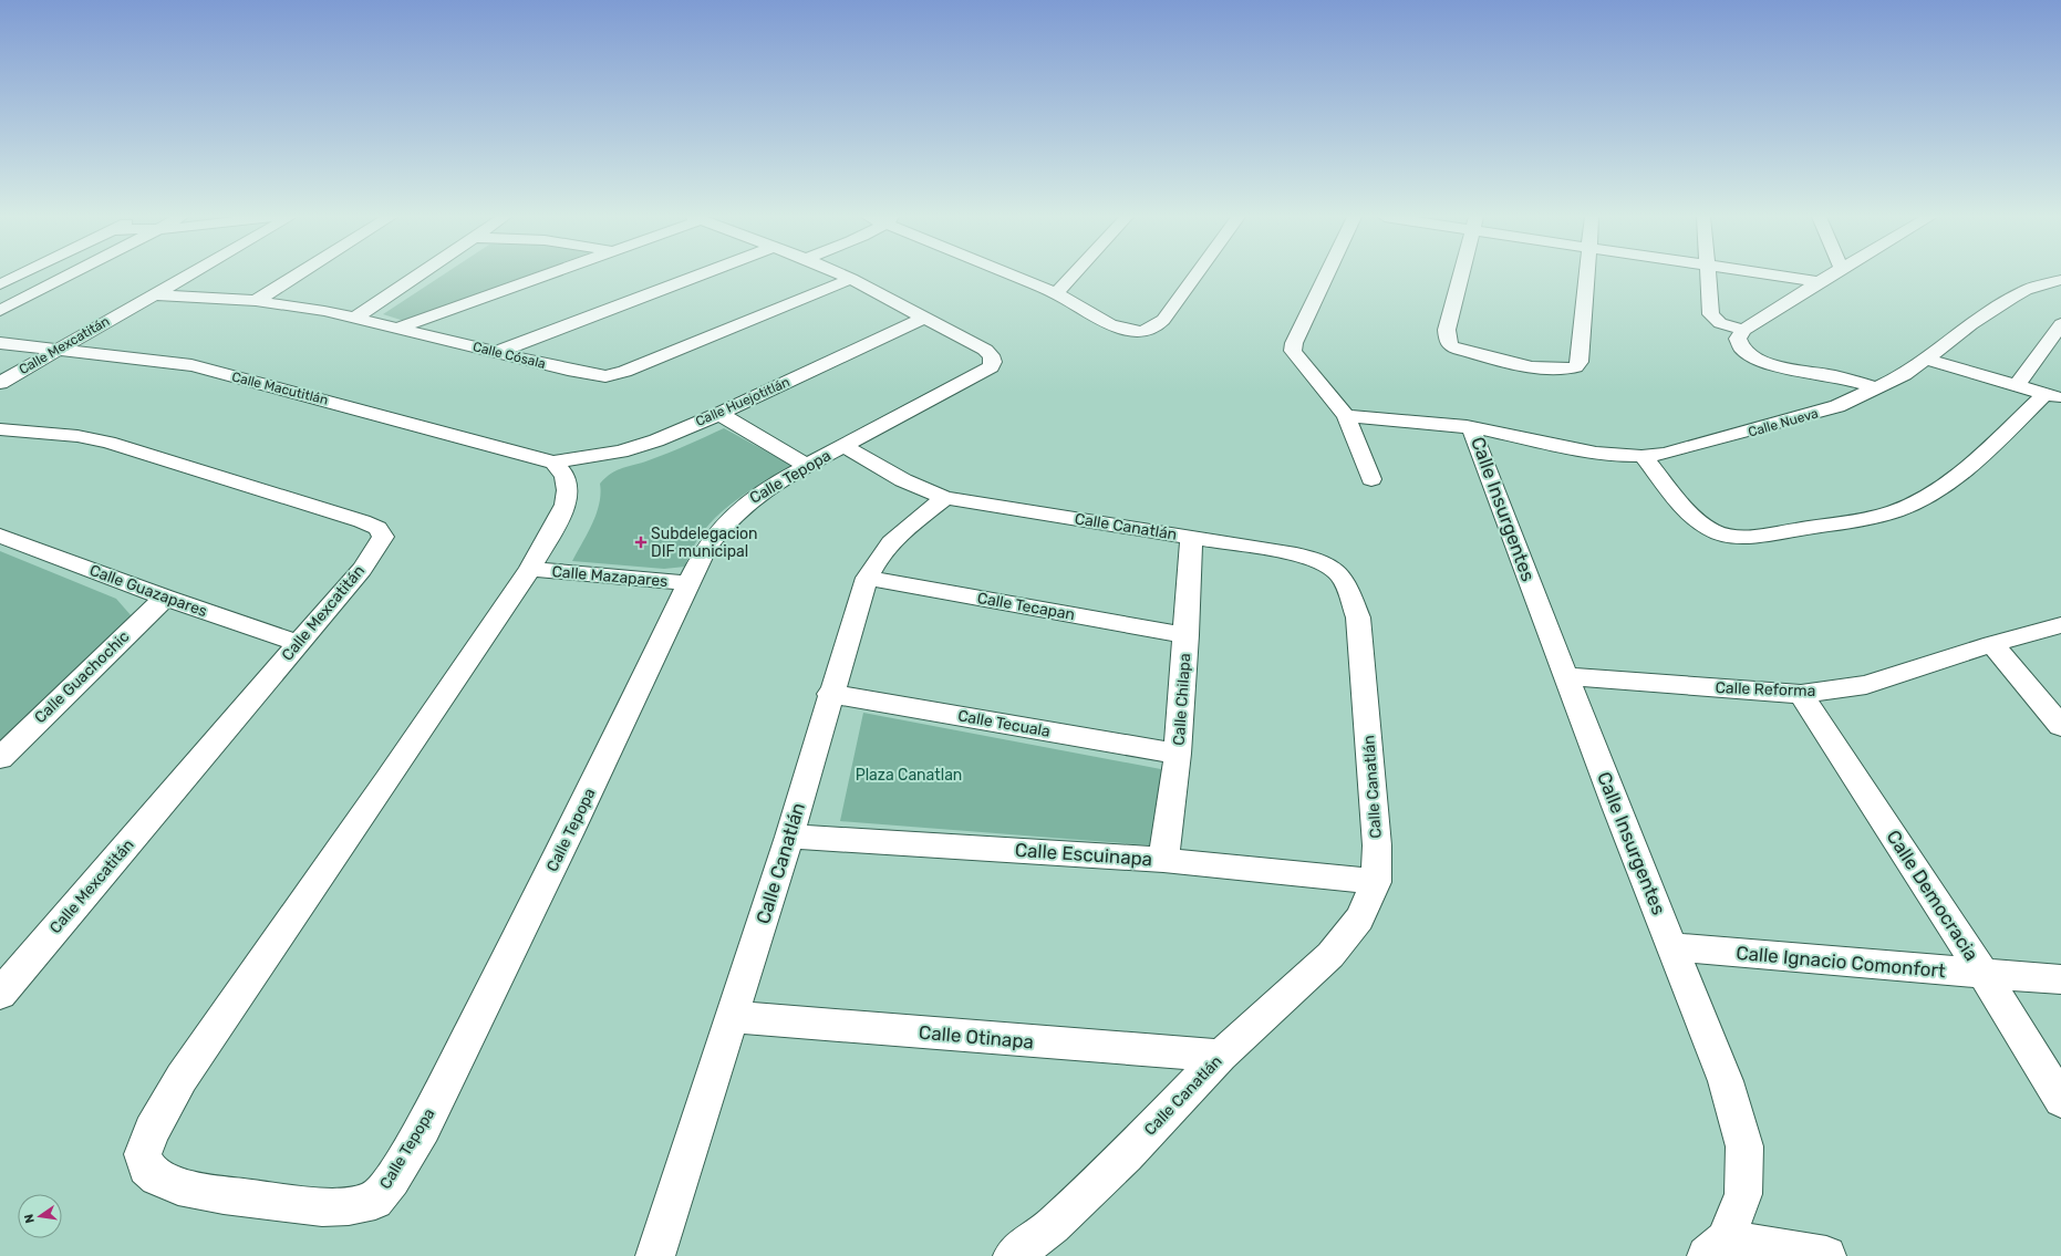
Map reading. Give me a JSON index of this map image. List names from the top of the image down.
{
  "streets": {
    "street": [
      "Calle Mexcatitán",
      "Calle Cósala",
      "Calle Macutitlán",
      "Calle Huejotitlán",
      "Calle Nueva",
      "Calle Tepopa",
      "Calle Insurgentes",
      "Calle Canatlán",
      "Calle Mazapares",
      "Calle Guazapares",
      "Calle Tecapan",
      "Calle Guachochic",
      "Calle Reforma",
      "Calle Chilapa",
      "Calle Tecuala",
      "Calle Escuinapa",
      "Calle Democracia",
      "Calle Ignacio Comonfort",
      "Calle Otinapa"
    ]
  },
  "crossings": [
    ["Calle Mexcatitán", "Calle Cósala"],
    ["Calle Mexcatitán", "Calle Macutitlán"],
    ["Calle Mexcatitán", "Calle Guazapares"],
    ["Calle Macutitlán", "Calle Huejotitlán"],
    ["Calle Macutitlán", "Calle Tepopa"],
    ["Calle Huejotitlán", "Calle Tepopa"],
    ["Calle Nueva", "Calle Insurgentes"],
    ["Calle Tepopa", "Calle Canatlán"],
    ["Calle Tepopa", "Calle Mazapares"],
    ["Calle Insurgentes", "Calle Reforma"],
    ["Calle Insurgentes", "Calle Ignacio Comonfort"],
    ["Calle Canatlán", "Calle Tecapan"],
    ["Calle Canatlán", "Calle Chilapa"],
    ["Calle Canatlán", "Calle Tecuala"],
    ["Calle Canatlán", "Calle Escuinapa"],
    ["Calle Canatlán", "Calle Otinapa"],
    ["Calle Guazapares", "Calle Guachochic"],
    ["Calle Tecapan", "Calle Chilapa"],
    ["Calle Reforma", "Calle Democracia"],
    ["Calle Chilapa", "Calle Tecuala"],
    ["Calle Chilapa", "Calle Escuinapa"],
    ["Calle Democracia", "Calle Ignacio Comonfort"]
  ],
  "parks": ["Plaza Canatlan"],
  "places": {
    "health": ["Subdelegacion DIF municipal"]
  },
  "north": "left"
}
